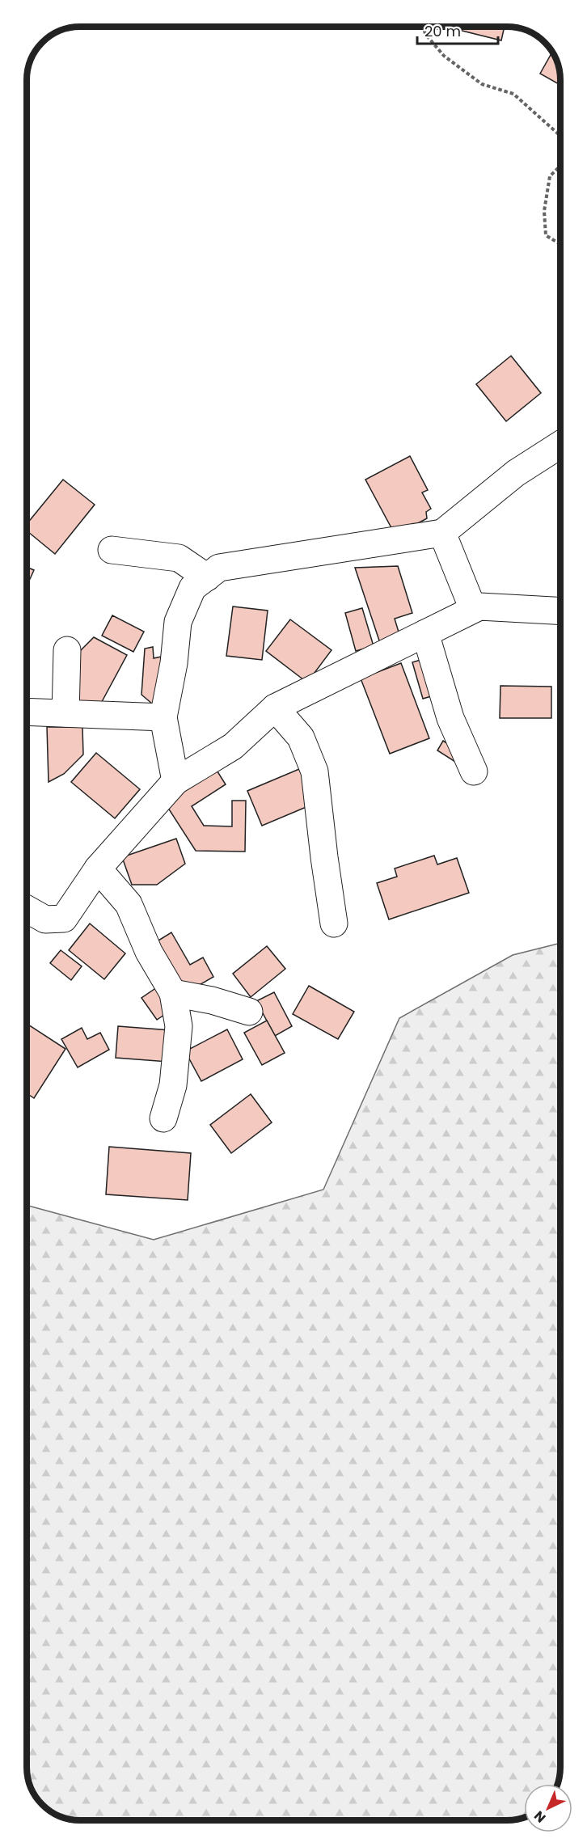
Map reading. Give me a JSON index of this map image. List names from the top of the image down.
{
  "scale_bar": "20 m",
  "north": "bottom left"
}
